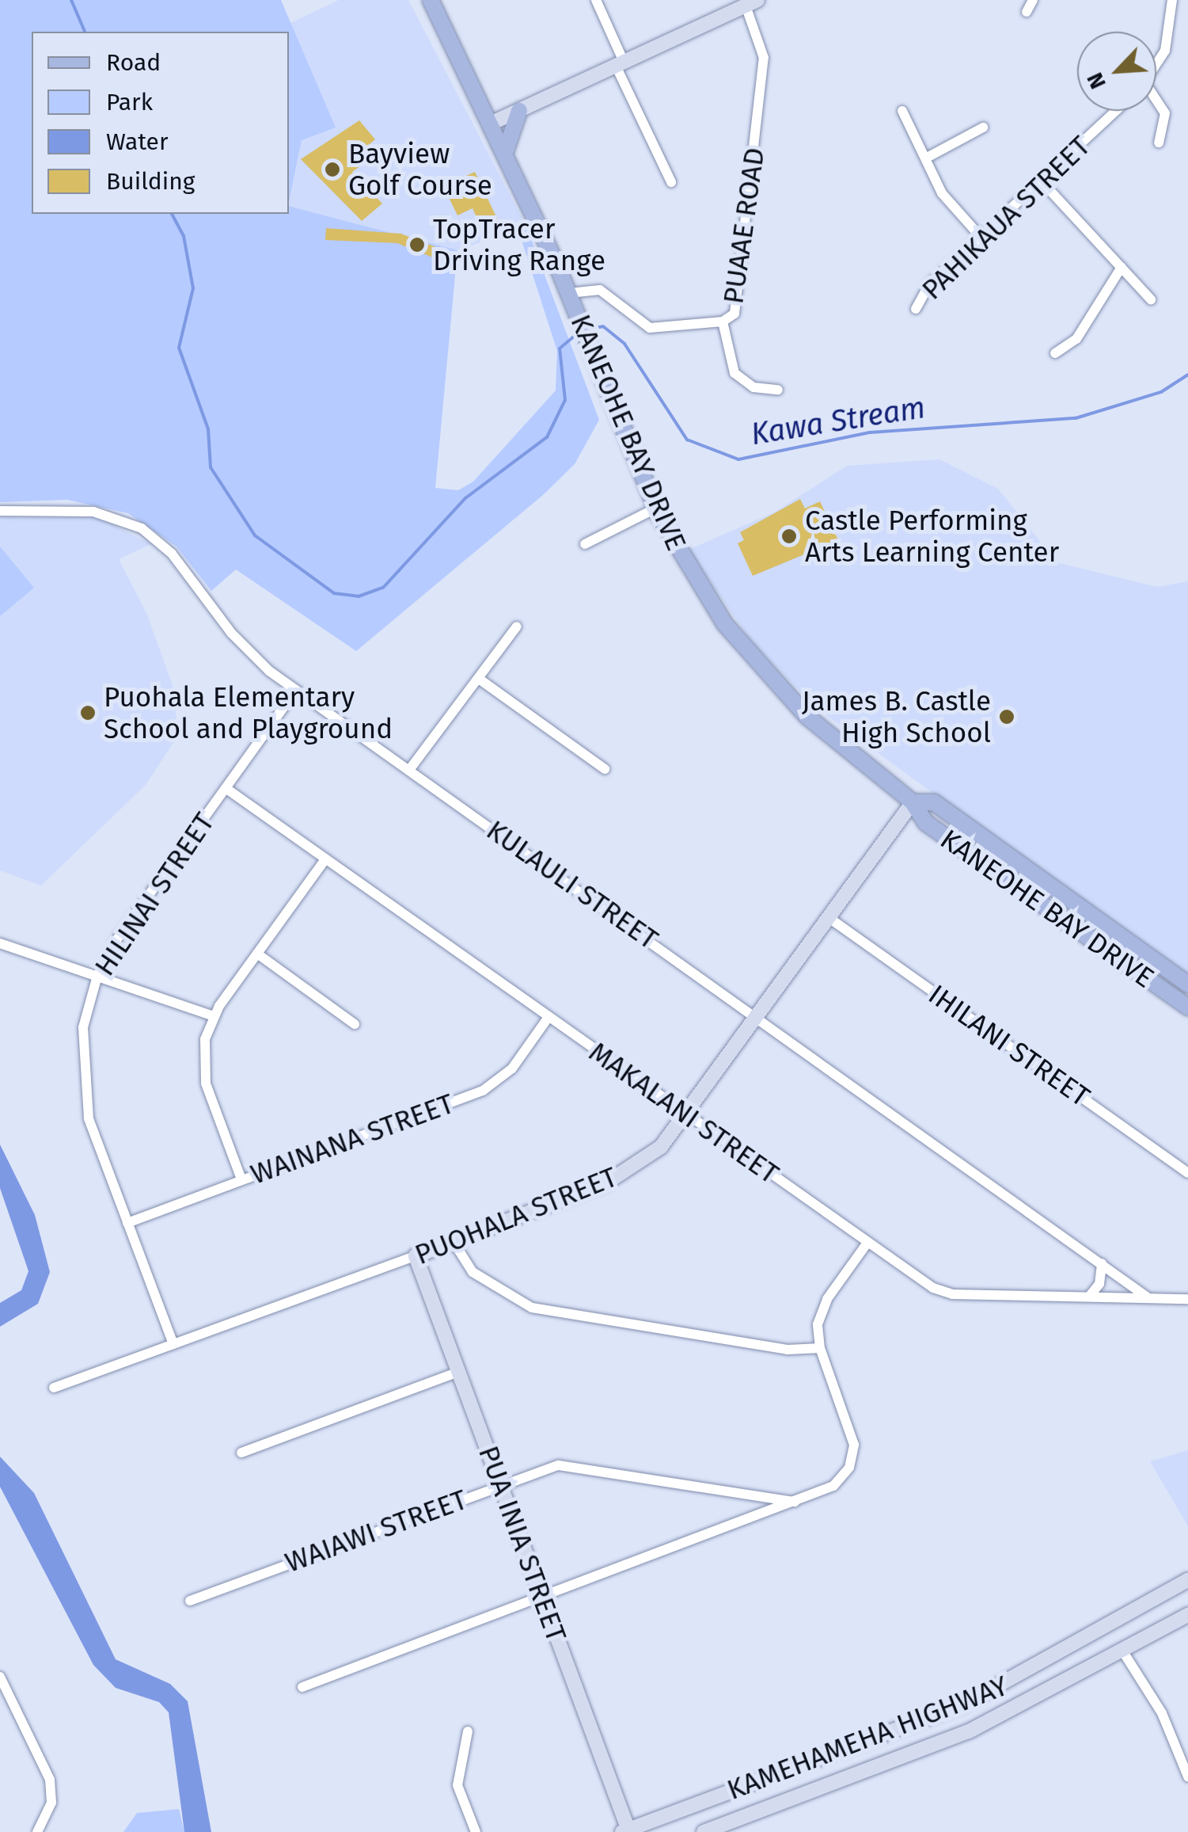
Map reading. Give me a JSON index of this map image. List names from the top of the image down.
{
  "streets": {
    "main road": ["KANEOHE BAY DRIVE"],
    "street": [
      "PAHIKAUA STREET",
      "PUAAE ROAD",
      "KULAULI STREET",
      "HILINAI STREET",
      "IHILANI STREET",
      "MAKALANI STREET",
      "WAINANA STREET",
      "PUOHALA STREET",
      "WAIAWI STREET",
      "PUA INIA STREET",
      "KAMEHAMEHA HIGHWAY"
    ]
  },
  "crossings": [
    ["PUAAE ROAD", "KANEOHE BAY DRIVE"],
    ["KANEOHE BAY DRIVE", "PUOHALA STREET"],
    ["KULAULI STREET", "HILINAI STREET"],
    ["KULAULI STREET", "MAKALANI STREET"],
    ["KULAULI STREET", "PUOHALA STREET"],
    ["HILINAI STREET", "MAKALANI STREET"],
    ["HILINAI STREET", "WAINANA STREET"],
    ["HILINAI STREET", "PUOHALA STREET"],
    ["IHILANI STREET", "PUOHALA STREET"],
    ["MAKALANI STREET", "WAINANA STREET"],
    ["MAKALANI STREET", "PUOHALA STREET"],
    ["PUOHALA STREET", "PUA INIA STREET"],
    ["WAIAWI STREET", "PUA INIA STREET"],
    ["PUA INIA STREET", "KAMEHAMEHA HIGHWAY"]
  ],
  "water": ["Kawa Stream"],
  "places": [
    "Bayview Golf Course",
    "TopTracer Driving Range",
    "Castle Performing Arts Learning Center",
    "Puohala Elementary School and Playground",
    "James B. Castle High School"
  ],
  "legend": [
    "Road",
    "Park",
    "Water",
    "Building"
  ],
  "north": "bottom left"
}
